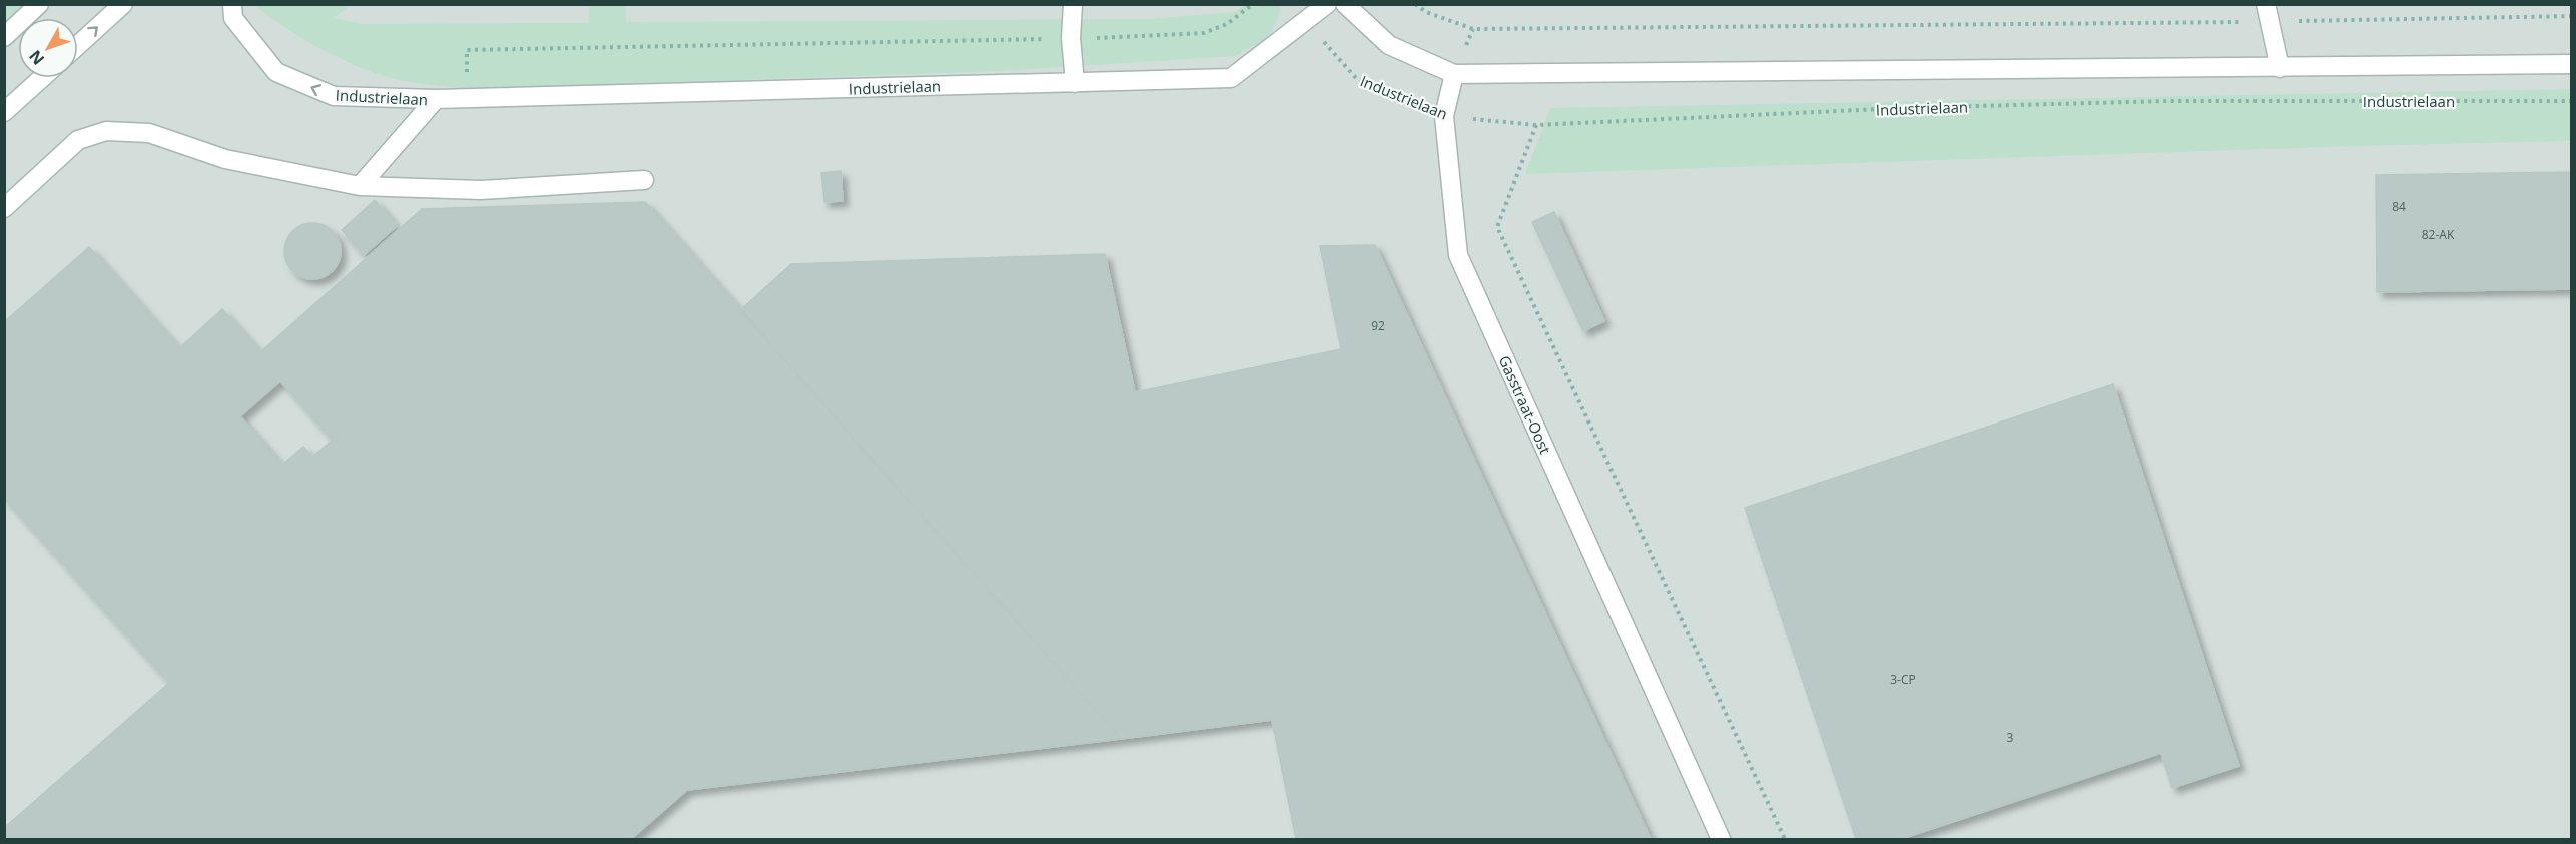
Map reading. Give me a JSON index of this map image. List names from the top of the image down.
{
  "streets": {
    "street": ["Industrielaan", "Gasstraat-Oost"]
  },
  "crossings": [
    ["Industrielaan", "Gasstraat-Oost"]
  ],
  "house_numbers": [
    "84",
    "82-AK",
    "92",
    "3-CP",
    "3"
  ],
  "north": "bottom left"
}
